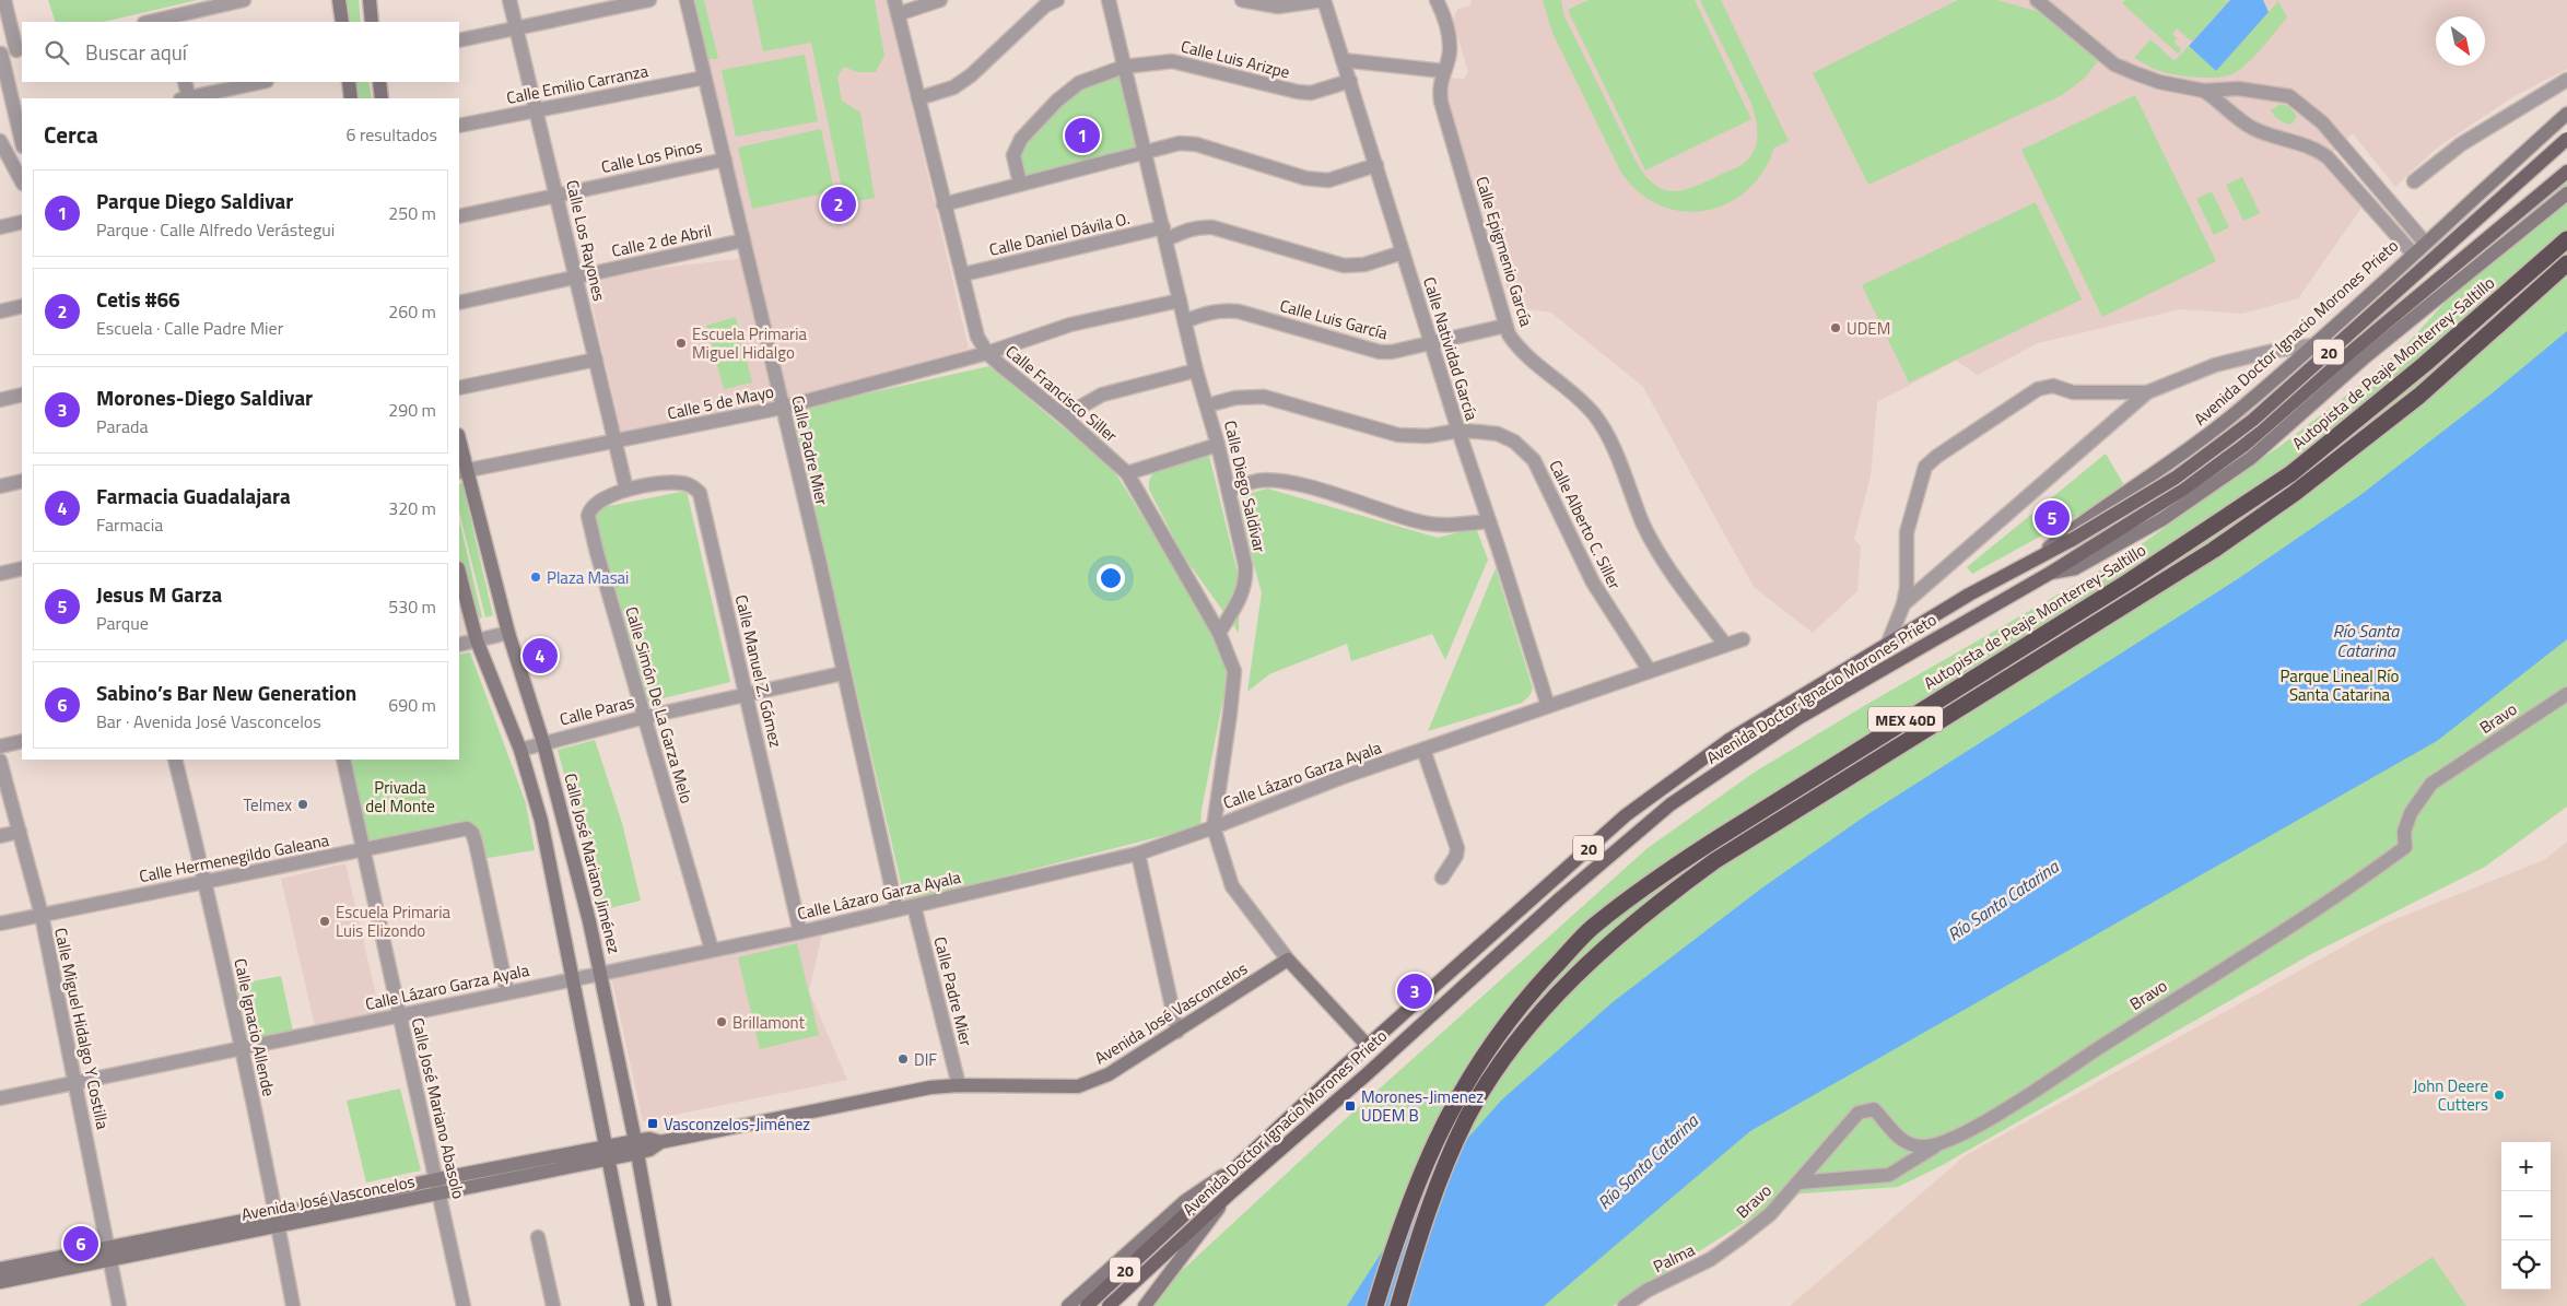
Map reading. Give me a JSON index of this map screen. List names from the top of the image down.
{
  "streets": {
    "highway": ["Autopista de Peaje Monterrey-Saltillo", "MEX 40D"],
    "main road": [
      "Avenida Doctor Ignacio Morones Prieto",
      "20",
      "Calle José Mariano Jiménez",
      "Avenida José Vasconcelos"
    ],
    "street": [
      "Calle Luis Arizpe",
      "Calle Emilio Carranza",
      "Calle Los Pinos",
      "Calle Daniel Dávila O.",
      "Calle Los Rayones",
      "Calle 2 de Abril",
      "Calle Epigmenio García",
      "Calle Luis García",
      "Calle Natividad García",
      "Calle Francisco Siller",
      "Calle 5 de Mayo",
      "Calle Padre Mier",
      "Calle Diego Saldívar",
      "Calle Alberto C. Siller",
      "Calle Manuel Z. Gómez",
      "Calle Simón De La Garza Melo",
      "Calle Paras",
      "Bravo",
      "Calle Lázaro Garza Ayala",
      "Calle Hermenegildo Galeana",
      "Calle Ignacio Allende",
      "Calle Miguel Hidalgo Y Costilla",
      "Calle José Mariano Abasolo",
      "Palma"
    ]
  },
  "crossings": [
    ["Calle Luis Arizpe", "Calle Natividad García"],
    ["Calle Luis Arizpe", "Calle Diego Saldívar"],
    ["Calle Emilio Carranza", "Calle Los Rayones"],
    ["Calle Emilio Carranza", "Calle Padre Mier"],
    ["Calle Los Pinos", "Calle Los Rayones"],
    ["Calle Los Pinos", "Calle Padre Mier"],
    ["Calle Daniel Dávila O.", "Calle Natividad García"],
    ["Calle Daniel Dávila O.", "Calle Francisco Siller"],
    ["Calle Daniel Dávila O.", "Calle Diego Saldívar"],
    ["Calle Los Rayones", "Calle 2 de Abril"],
    ["Calle Los Rayones", "Calle 5 de Mayo"],
    ["Calle Los Rayones", "Calle Manuel Z. Gómez"],
    ["Calle Los Rayones", "Calle Simón De La Garza Melo"],
    ["Calle 2 de Abril", "Calle Padre Mier"],
    ["Calle Epigmenio García", "Calle Luis García"],
    ["Calle Epigmenio García", "Calle Lázaro Garza Ayala"],
    ["Calle Luis García", "Calle Natividad García"],
    ["Calle Luis García", "Calle Diego Saldívar"],
    ["Avenida Doctor Ignacio Morones Prieto", "20"],
    ["Calle Natividad García", "Calle Alberto C. Siller"],
    ["Calle Natividad García", "Calle Lázaro Garza Ayala"],
    ["Calle Francisco Siller", "Calle 5 de Mayo"],
    ["Calle Francisco Siller", "Calle Diego Saldívar"],
    ["Calle 5 de Mayo", "Calle Padre Mier"],
    ["Calle 5 de Mayo", "Calle José Mariano Jiménez"],
    ["Calle Padre Mier", "Calle Paras"],
    ["Calle Padre Mier", "Calle Lázaro Garza Ayala"],
    ["Calle Padre Mier", "Avenida José Vasconcelos"],
    ["Calle Diego Saldívar", "Calle Alberto C. Siller"],
    ["Calle Alberto C. Siller", "Calle Lázaro Garza Ayala"],
    ["Calle Manuel Z. Gómez", "Calle Simón De La Garza Melo"],
    ["Calle Manuel Z. Gómez", "Calle Paras"],
    ["Calle Manuel Z. Gómez", "Calle Lázaro Garza Ayala"],
    ["Calle Simón De La Garza Melo", "Calle Paras"],
    ["Calle Simón De La Garza Melo", "Calle Lázaro Garza Ayala"],
    ["Calle Paras", "Calle José Mariano Jiménez"],
    ["Bravo", "Palma"],
    ["Calle Lázaro Garza Ayala", "Calle Hermenegildo Galeana"],
    ["Calle Lázaro Garza Ayala", "Calle José Mariano Jiménez"],
    ["Calle Lázaro Garza Ayala", "Calle Ignacio Allende"],
    ["Calle Lázaro Garza Ayala", "Calle Miguel Hidalgo Y Costilla"],
    ["Calle Lázaro Garza Ayala", "Calle José Mariano Abasolo"],
    ["Calle Hermenegildo Galeana", "Calle Ignacio Allende"],
    ["Calle Hermenegildo Galeana", "Calle Miguel Hidalgo Y Costilla"],
    ["Calle Hermenegildo Galeana", "Calle José Mariano Abasolo"],
    ["Calle José Mariano Jiménez", "Avenida José Vasconcelos"],
    ["Avenida José Vasconcelos", "Calle Ignacio Allende"],
    ["Avenida José Vasconcelos", "Calle Miguel Hidalgo Y Costilla"],
    ["Avenida José Vasconcelos", "Calle José Mariano Abasolo"]
  ],
  "water": ["Río Santa Catarina"],
  "parks": ["Parque Lineal Río Santa Catarina", "Privada del Monte"],
  "places": {
    "other": [
      "UDEM",
      "Escuela Primaria Miguel Hidalgo",
      "Plaza Masai",
      "Telmex",
      "Escuela Primaria Luis Elizondo",
      "Brillamont",
      "DIF",
      "John Deere Cutters"
    ],
    "transit": ["Morones-Jimenez UDEM B", "Vasconzelos-Jiménez"]
  },
  "north": "bottom right",
  "page": {
    "search": "Buscar aquí",
    "heading": ["Cerca", "6 resultados"],
    "pins": [
      "1",
      "2",
      "5",
      "4",
      "3",
      "6"
    ],
    "list": [
      {
        "mark": "1",
        "name": "Parque Diego Saldivar",
        "note": "Parque · Calle Alfredo Verástegui",
        "value": "250 m"
      },
      {
        "mark": "2",
        "name": "Cetis #66",
        "note": "Escuela · Calle Padre Mier",
        "value": "260 m"
      },
      {
        "mark": "3",
        "name": "Morones-Diego Saldivar",
        "note": "Parada",
        "value": "290 m"
      },
      {
        "mark": "4",
        "name": "Farmacia Guadalajara",
        "note": "Farmacia",
        "value": "320 m"
      },
      {
        "mark": "5",
        "name": "Jesus M Garza",
        "note": "Parque",
        "value": "530 m"
      },
      {
        "mark": "6",
        "name": "Sabino’s Bar New Generation",
        "note": "Bar · Avenida José Vasconcelos",
        "value": "690 m"
      }
    ],
    "map_buttons": ["+", "−"]
  }
}
